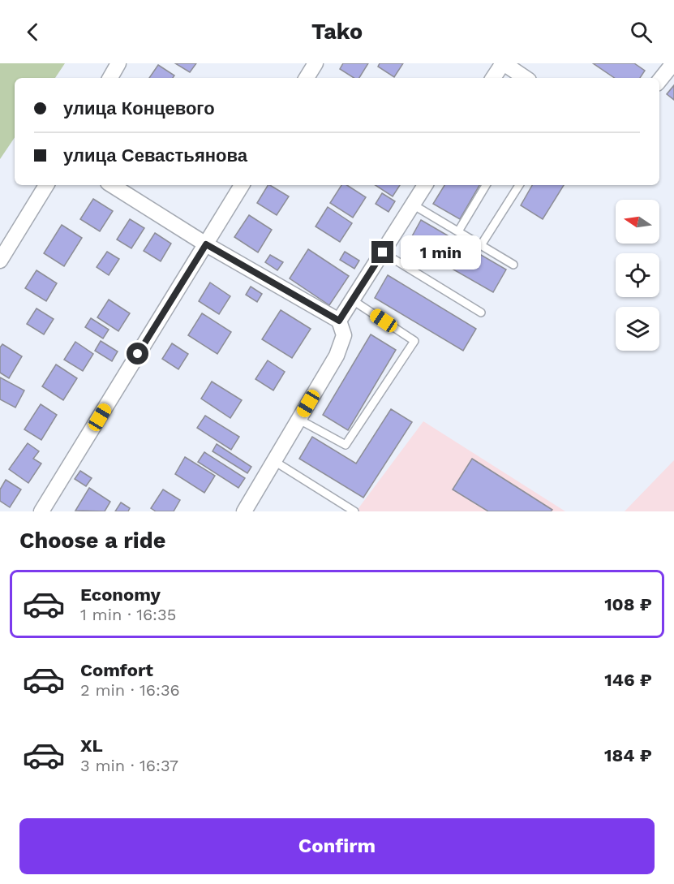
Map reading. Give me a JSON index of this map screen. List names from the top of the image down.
{
  "north": "left",
  "page": {
    "header": "Tako",
    "banner": ["улица Концевого", "улица Севастьянова"],
    "bubble": "1 min",
    "heading": "Choose a ride",
    "list": [
      {
        "name": "Economy",
        "note": "1 min · 16:35",
        "value": "108 ₽"
      },
      {
        "name": "Comfort",
        "note": "2 min · 16:36",
        "value": "146 ₽"
      },
      {
        "name": "XL",
        "note": "3 min · 16:37",
        "value": "184 ₽"
      }
    ],
    "buttons": "Confirm"
  }
}
